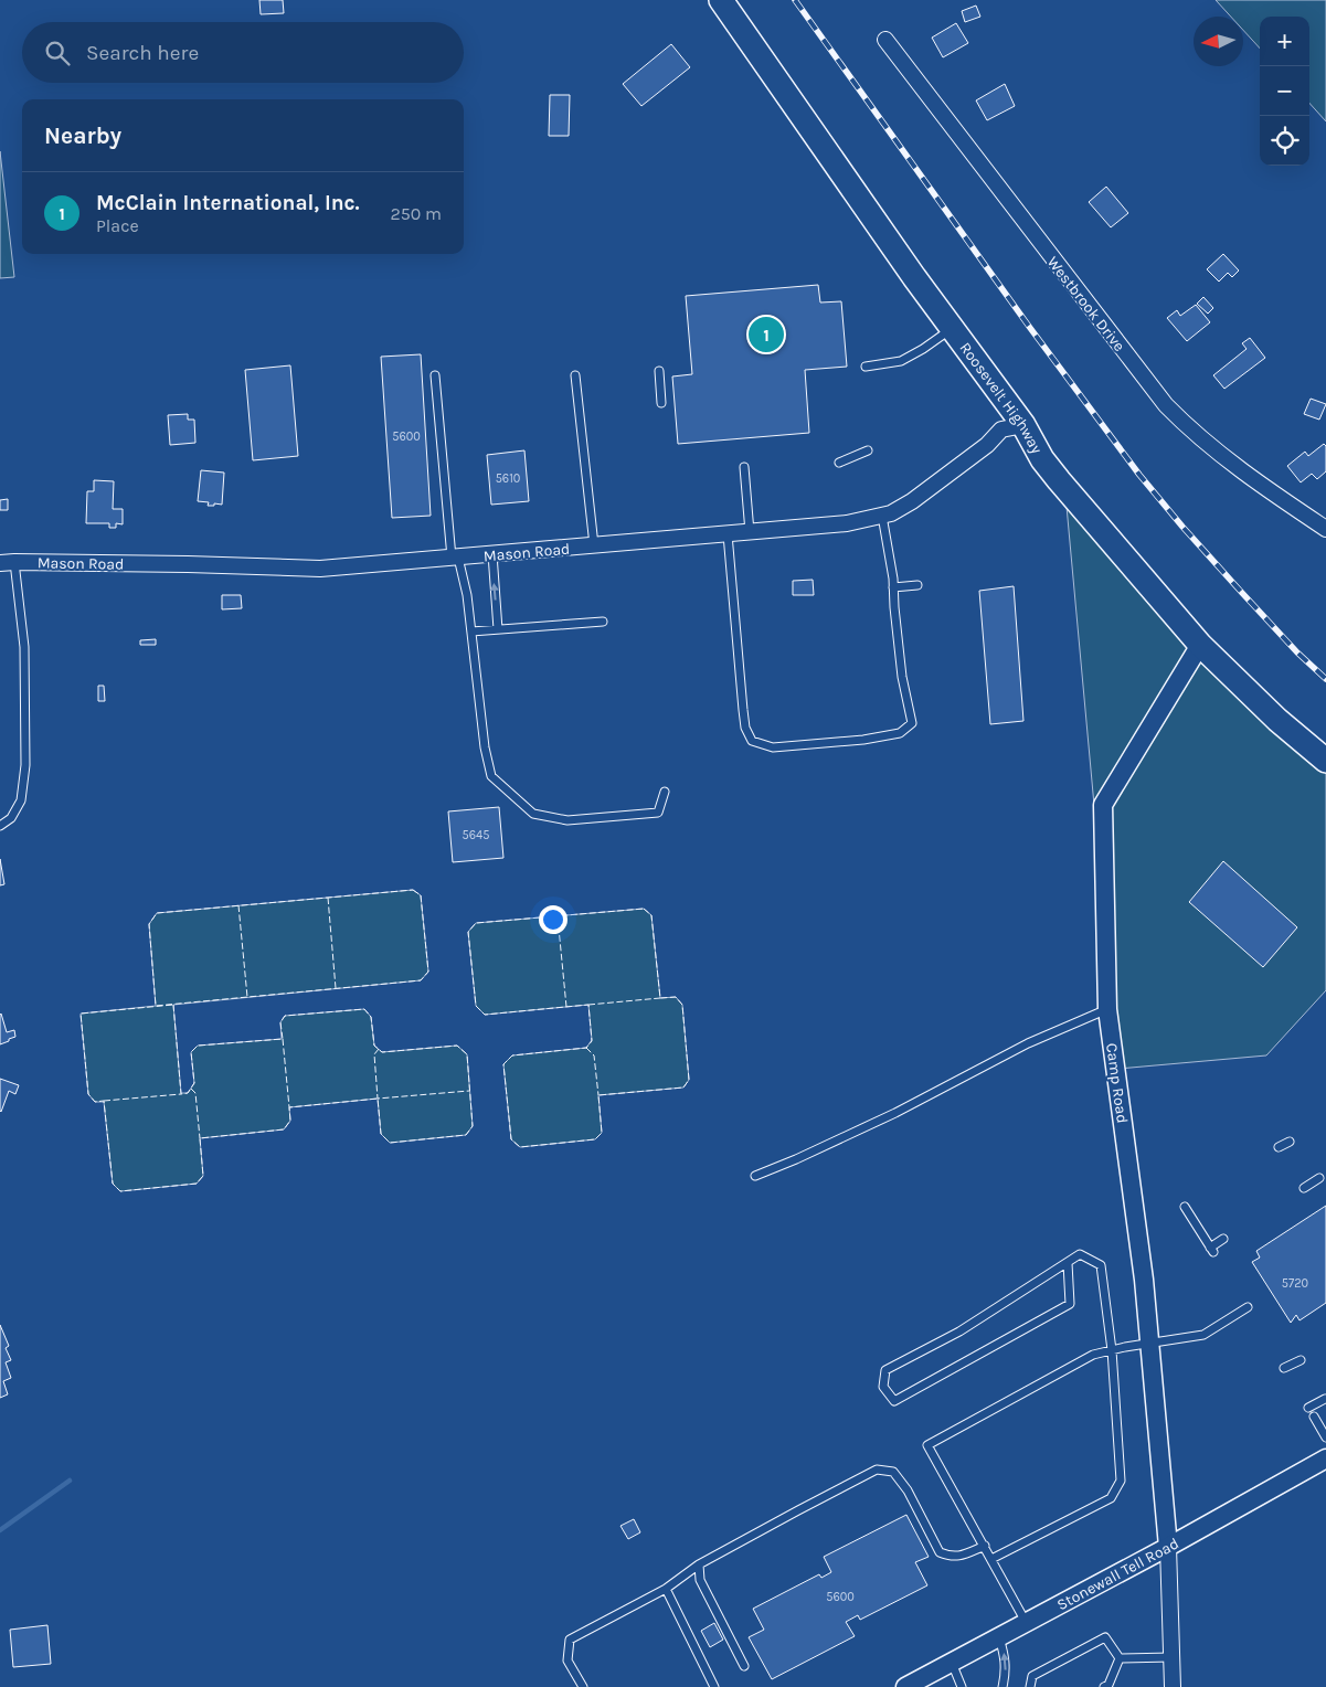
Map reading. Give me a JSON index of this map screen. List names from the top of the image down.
{
  "streets": {
    "main road": ["Roosevelt Highway"],
    "street": [
      "Westbrook Drive",
      "Mason Road",
      "Camp Road",
      "Stonewall Tell Road"
    ]
  },
  "crossings": [
    ["Roosevelt Highway", "Mason Road"],
    ["Roosevelt Highway", "Camp Road"],
    ["Camp Road", "Stonewall Tell Road"]
  ],
  "house_numbers": [
    "5600",
    "5610",
    "5645",
    "5720",
    "5600"
  ],
  "north": "left",
  "page": {
    "map_buttons": ["+", "−"],
    "search": "Search here",
    "heading": "Nearby",
    "list": [
      {
        "mark": "1",
        "name": "McClain International, Inc.",
        "note": "Place",
        "value": "250 m"
      }
    ],
    "pins": "1"
  }
}
